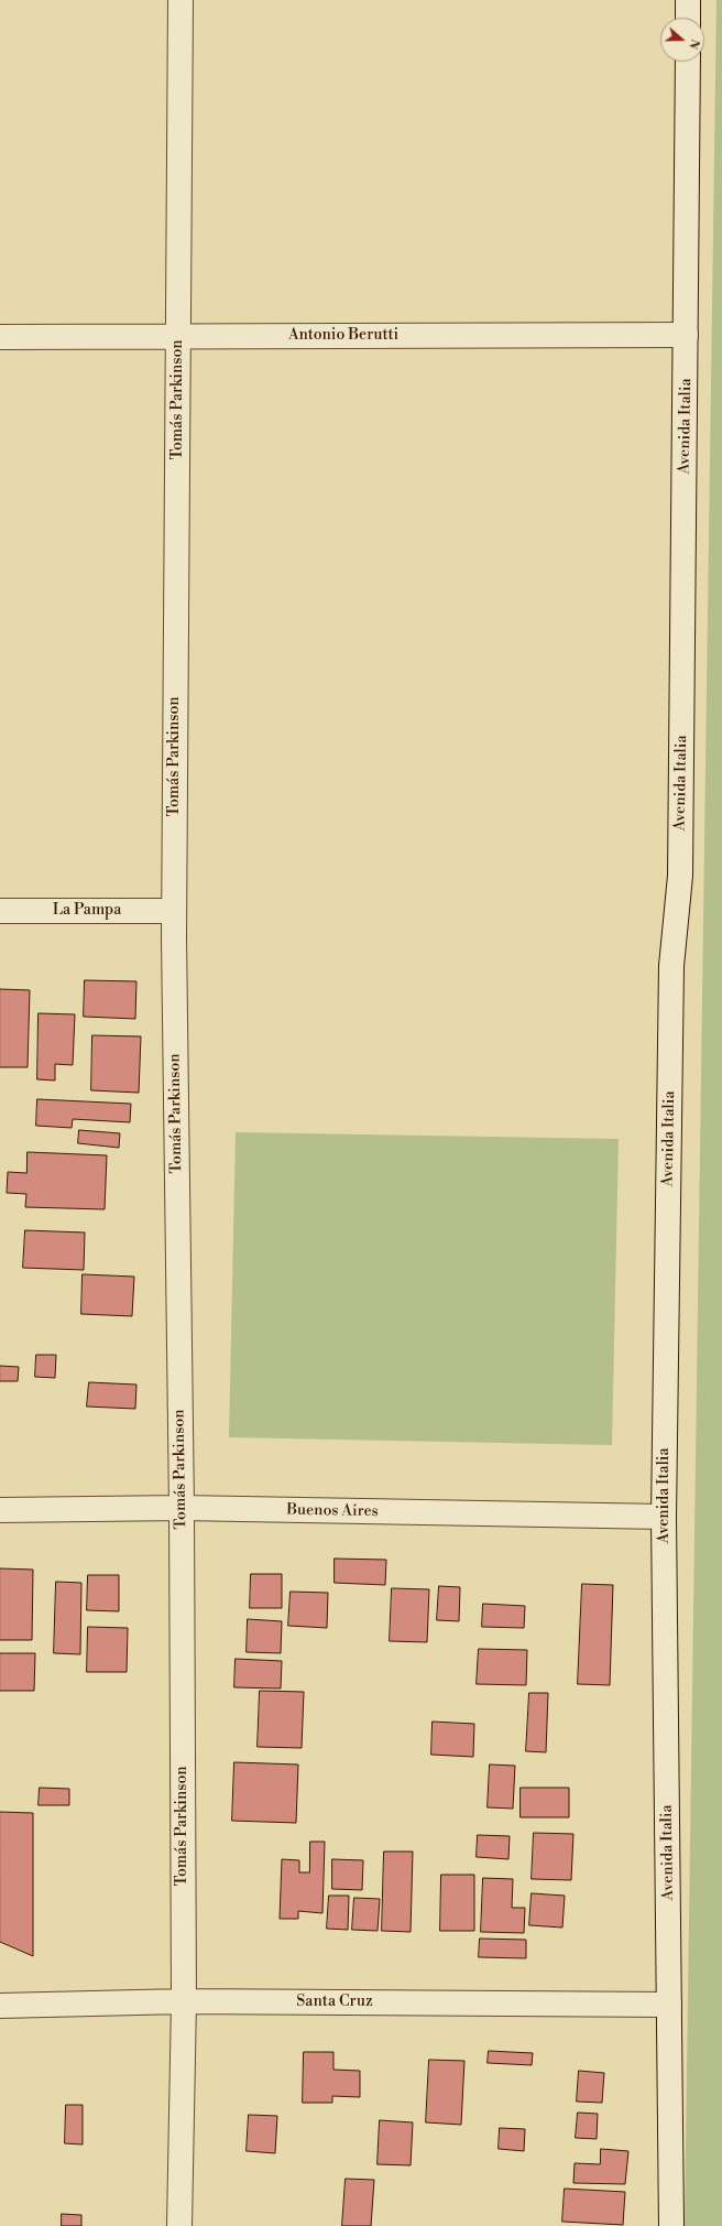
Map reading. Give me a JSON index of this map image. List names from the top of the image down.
{
  "streets": {
    "street": [
      "Antonio Berutti",
      "Tomás Parkinson",
      "Avenida Italia",
      "La Pampa",
      "Buenos Aires",
      "Santa Cruz"
    ]
  },
  "crossings": [
    ["Antonio Berutti", "Tomás Parkinson"],
    ["Antonio Berutti", "Avenida Italia"],
    ["Tomás Parkinson", "La Pampa"],
    ["Tomás Parkinson", "Buenos Aires"],
    ["Tomás Parkinson", "Santa Cruz"],
    ["Avenida Italia", "Buenos Aires"],
    ["Avenida Italia", "Santa Cruz"]
  ],
  "north": "right"
}
